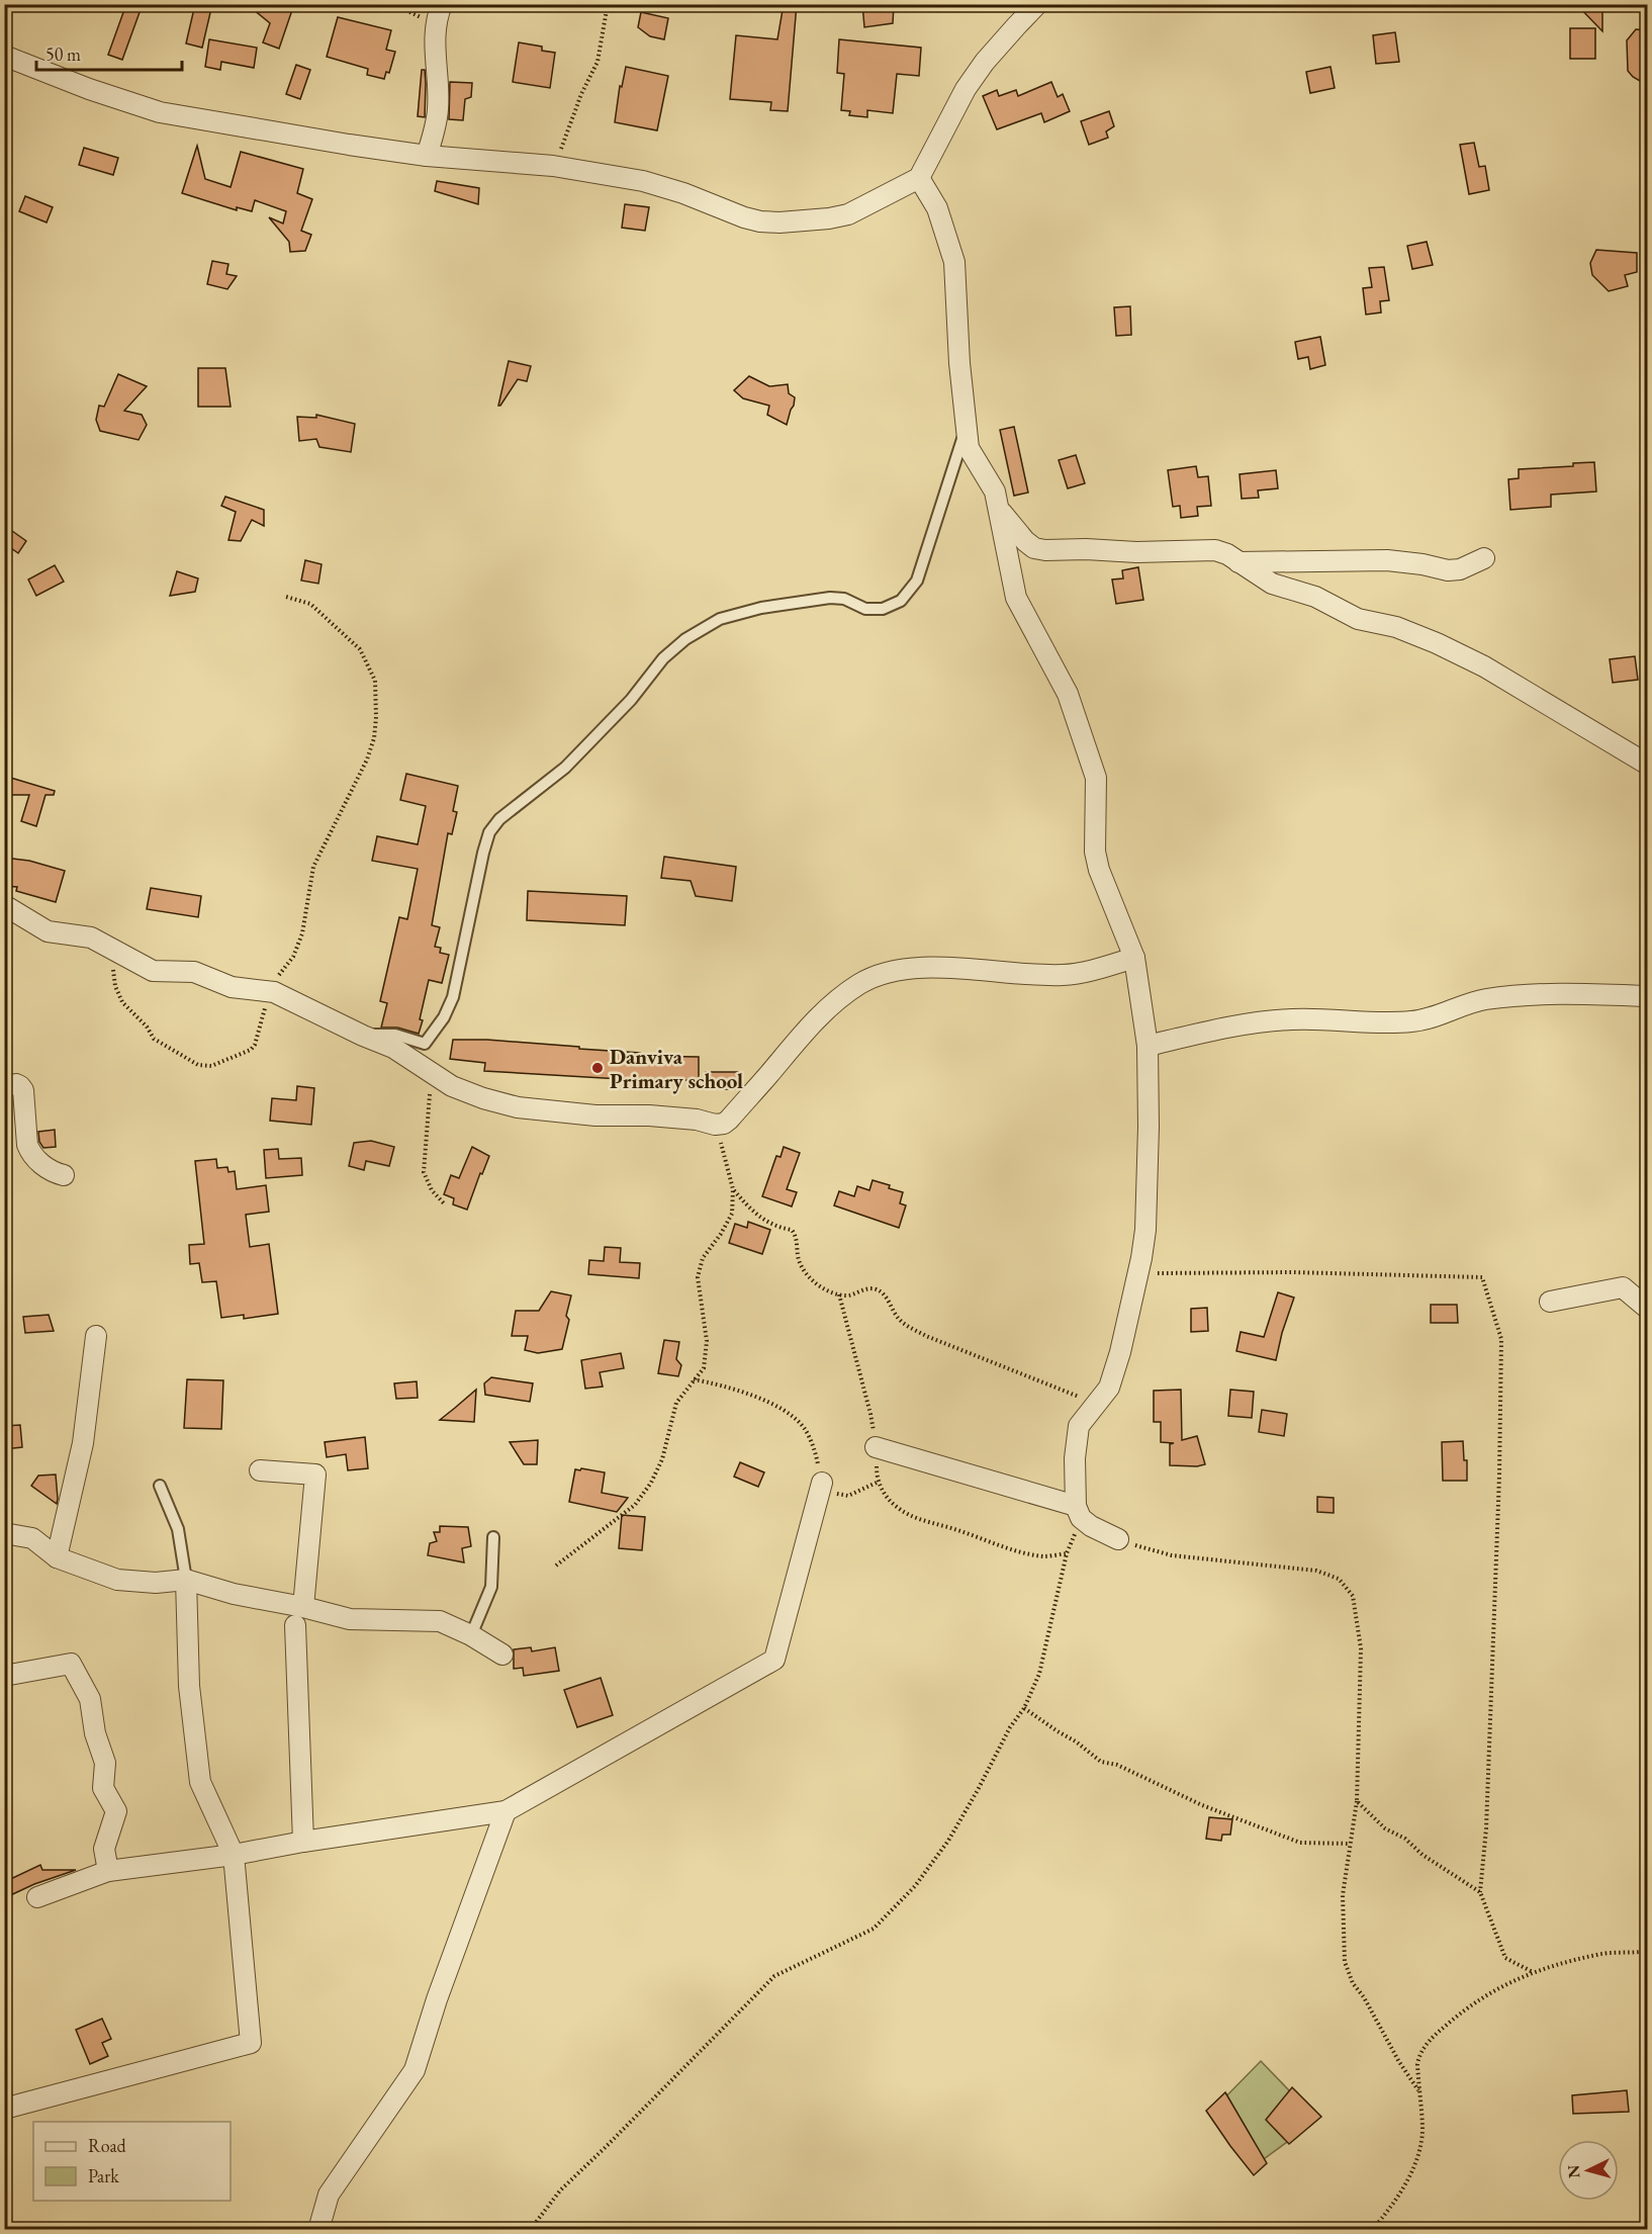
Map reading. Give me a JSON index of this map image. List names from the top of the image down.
{
  "places": ["Danviva Primary school"],
  "legend": ["Road", "Park"],
  "scale_bar": "50 m",
  "north": "left"
}
